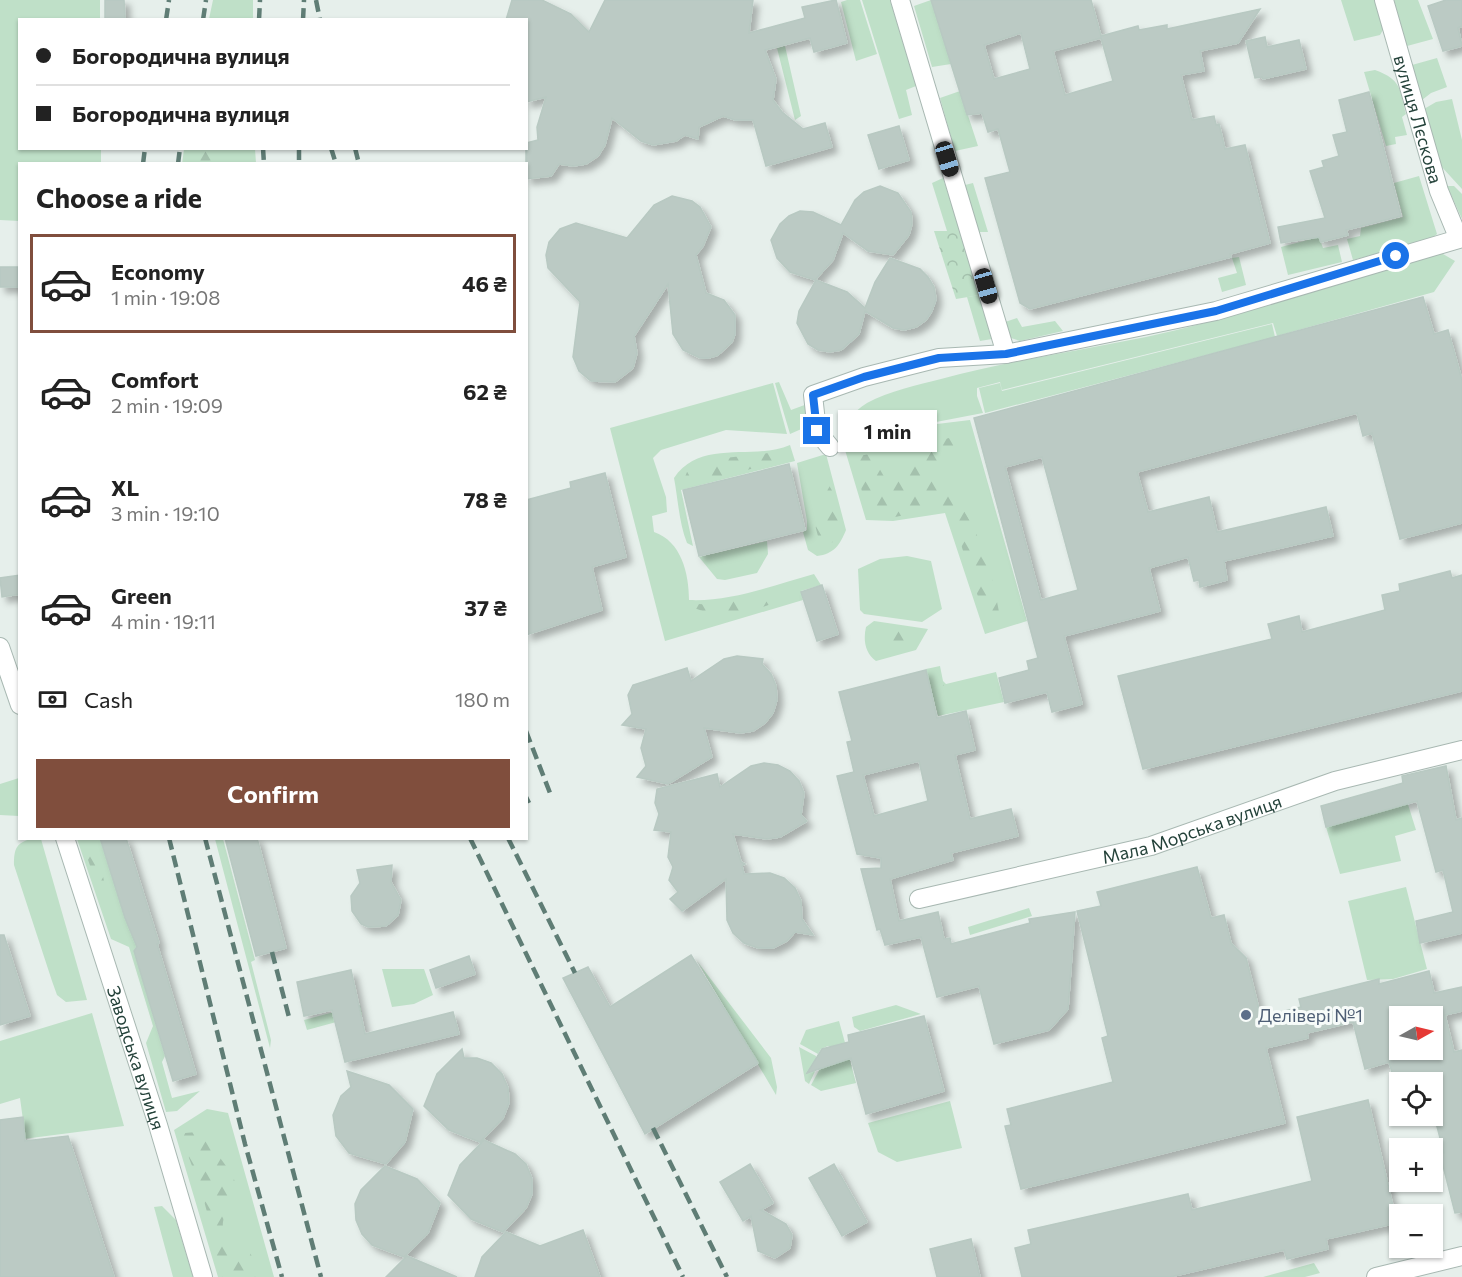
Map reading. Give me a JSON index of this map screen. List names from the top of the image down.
{
  "streets": {
    "street": ["вулиця Лєскова", "Мала Морська вулиця", "Заводська вулиця"]
  },
  "places": ["Делівері №1"],
  "north": "right",
  "page": {
    "banner": ["Богородична вулиця", "Богородична вулиця"],
    "heading": "Choose a ride",
    "list": [
      {
        "name": "Economy",
        "note": "1 min · 19:08",
        "value": "46 ₴"
      },
      {
        "name": "Comfort",
        "note": "2 min · 19:09",
        "value": "62 ₴"
      },
      {
        "name": "XL",
        "note": "3 min · 19:10",
        "value": "78 ₴"
      },
      {
        "name": "Green",
        "note": "4 min · 19:11",
        "value": "37 ₴"
      }
    ],
    "bubble": "1 min",
    "pay": ["Cash", "180 m"],
    "buttons": "Confirm",
    "map_buttons": ["+", "−"]
  }
}
